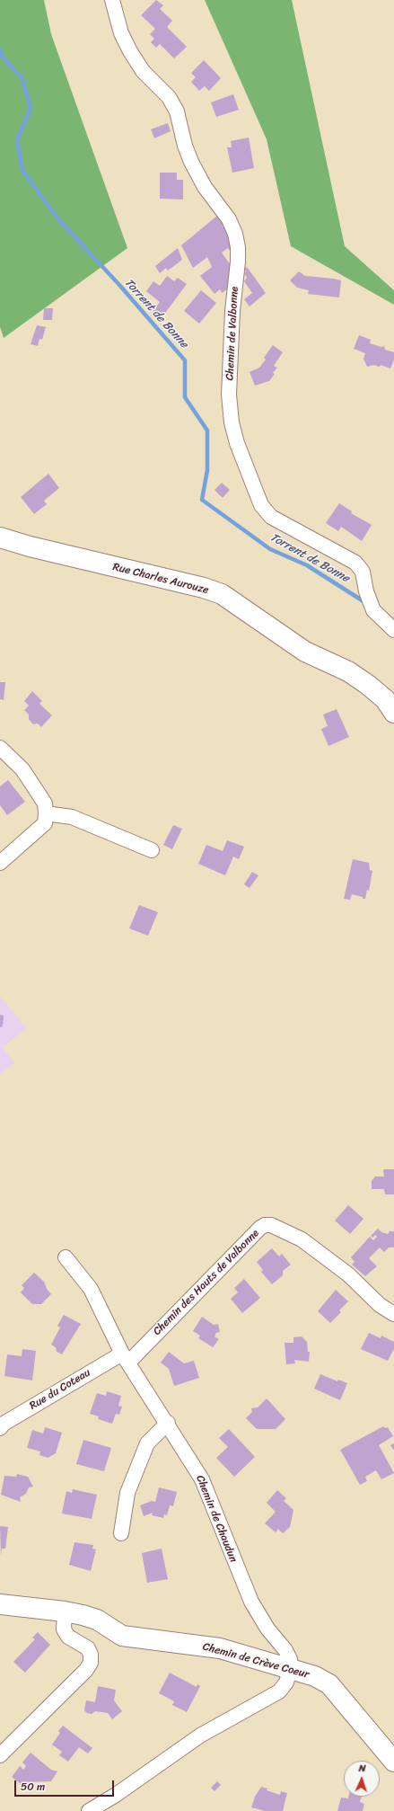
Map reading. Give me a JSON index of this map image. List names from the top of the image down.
{
  "streets": {
    "street": [
      "Chemin de Valbonne",
      "Rue Charles Aurouze",
      "Chemin des Hauts de Valbonne",
      "Rue du Coteau",
      "Chemin de Chaudun",
      "Chemin de Crève Coeur"
    ]
  },
  "crossings": [
    ["Chemin des Hauts de Valbonne", "Rue du Coteau"],
    ["Chemin des Hauts de Valbonne", "Chemin de Chaudun"],
    ["Rue du Coteau", "Chemin de Chaudun"],
    ["Chemin de Chaudun", "Chemin de Crève Coeur"]
  ],
  "water": ["Torrent de Bonne"],
  "scale_bar": "50 m",
  "north": "top"
}
